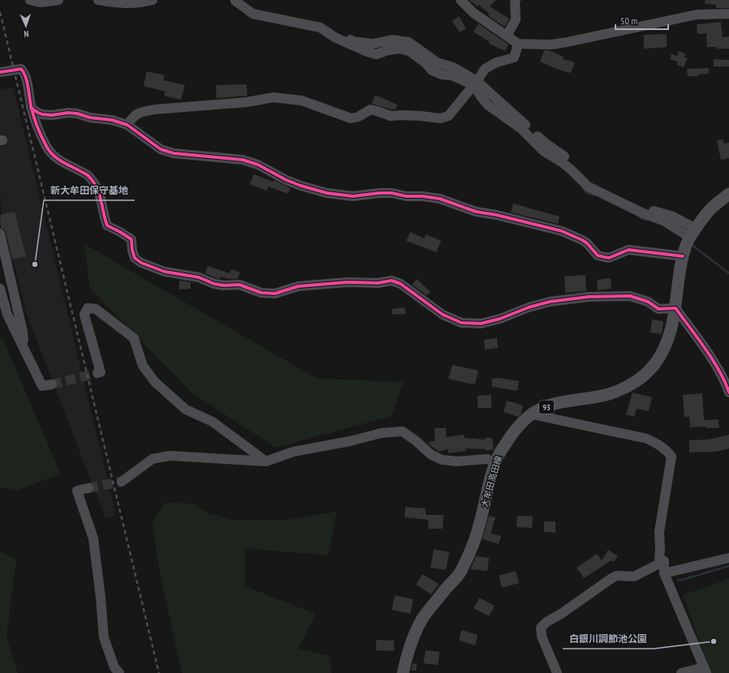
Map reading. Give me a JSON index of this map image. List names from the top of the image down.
{
  "streets": {
    "main road": ["93", "大牟田高田線"]
  },
  "places": ["新大牟田保守基地", "白銀川調節池公園"],
  "scale_bar": "50 m",
  "north": "bottom"
}
